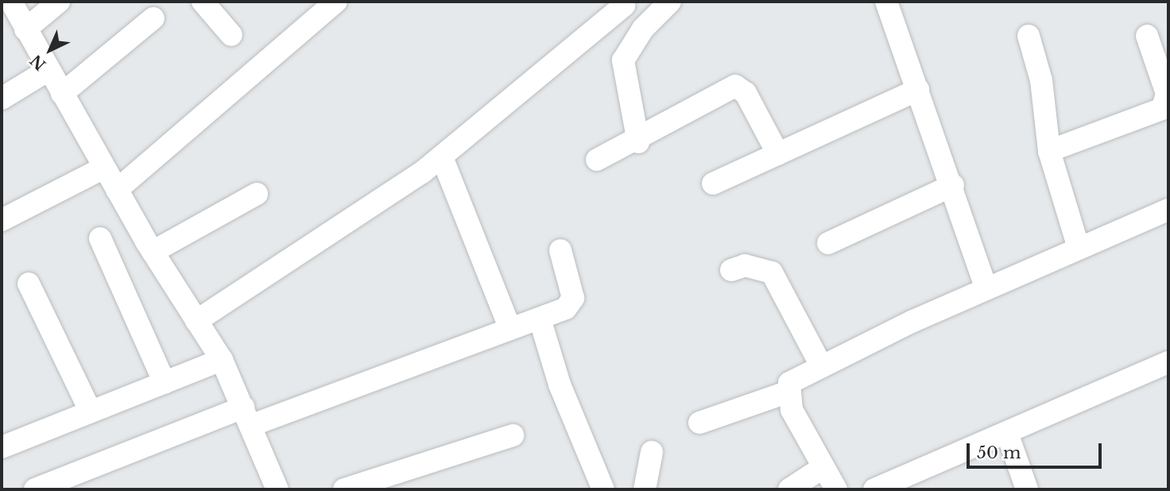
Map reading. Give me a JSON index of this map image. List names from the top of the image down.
{
  "scale_bar": "50 m",
  "north": "bottom left"
}
